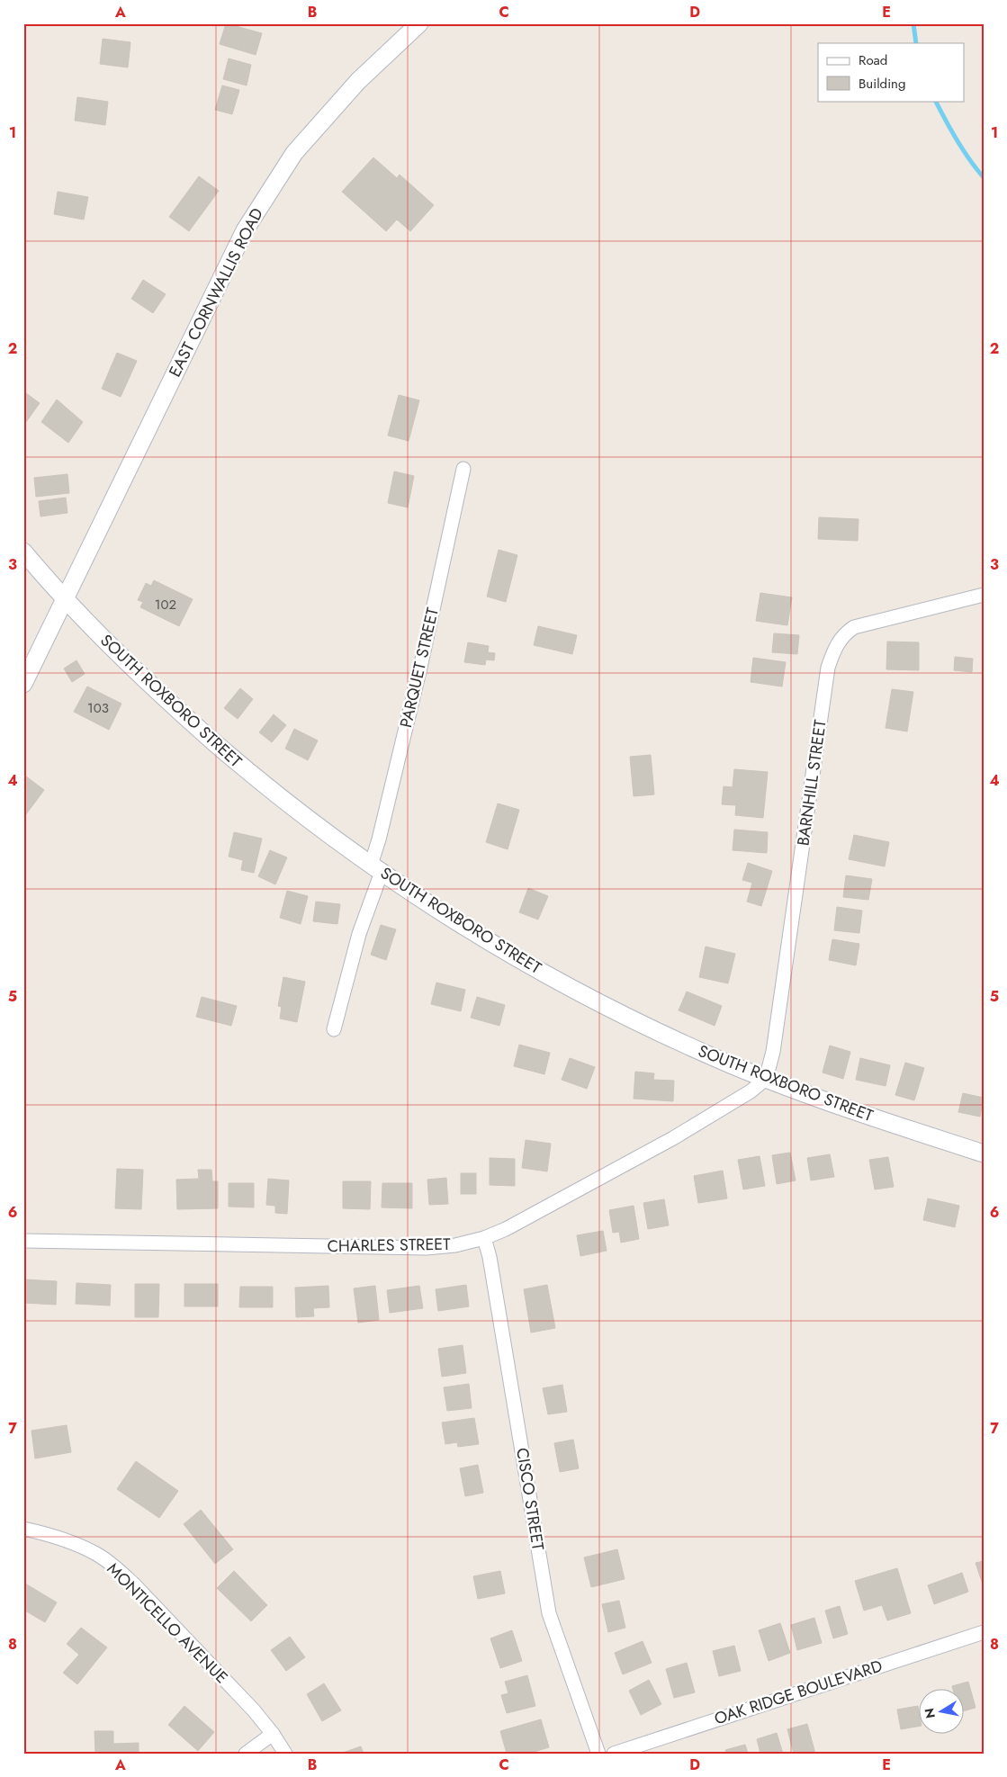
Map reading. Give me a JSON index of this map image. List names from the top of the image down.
{
  "streets": {
    "street": [
      "EAST CORNWALLIS ROAD",
      "PARQUET STREET",
      "SOUTH ROXBORO STREET",
      "BARNHILL STREET",
      "CHARLES STREET",
      "CISCO STREET",
      "MONTICELLO AVENUE",
      "OAK RIDGE BOULEVARD"
    ]
  },
  "crossings": [
    ["EAST CORNWALLIS ROAD", "SOUTH ROXBORO STREET"],
    ["PARQUET STREET", "SOUTH ROXBORO STREET"],
    ["SOUTH ROXBORO STREET", "BARNHILL STREET"],
    ["SOUTH ROXBORO STREET", "CHARLES STREET"],
    ["BARNHILL STREET", "CHARLES STREET"],
    ["CHARLES STREET", "CISCO STREET"]
  ],
  "house_numbers": ["102", "103"],
  "legend": ["Road", "Building"],
  "north": "left",
  "grid": {
    "columns": [
      "A",
      "B",
      "C",
      "D",
      "E"
    ],
    "rows": [
      "1",
      "2",
      "3",
      "4",
      "5",
      "6",
      "7",
      "8"
    ]
  }
}
